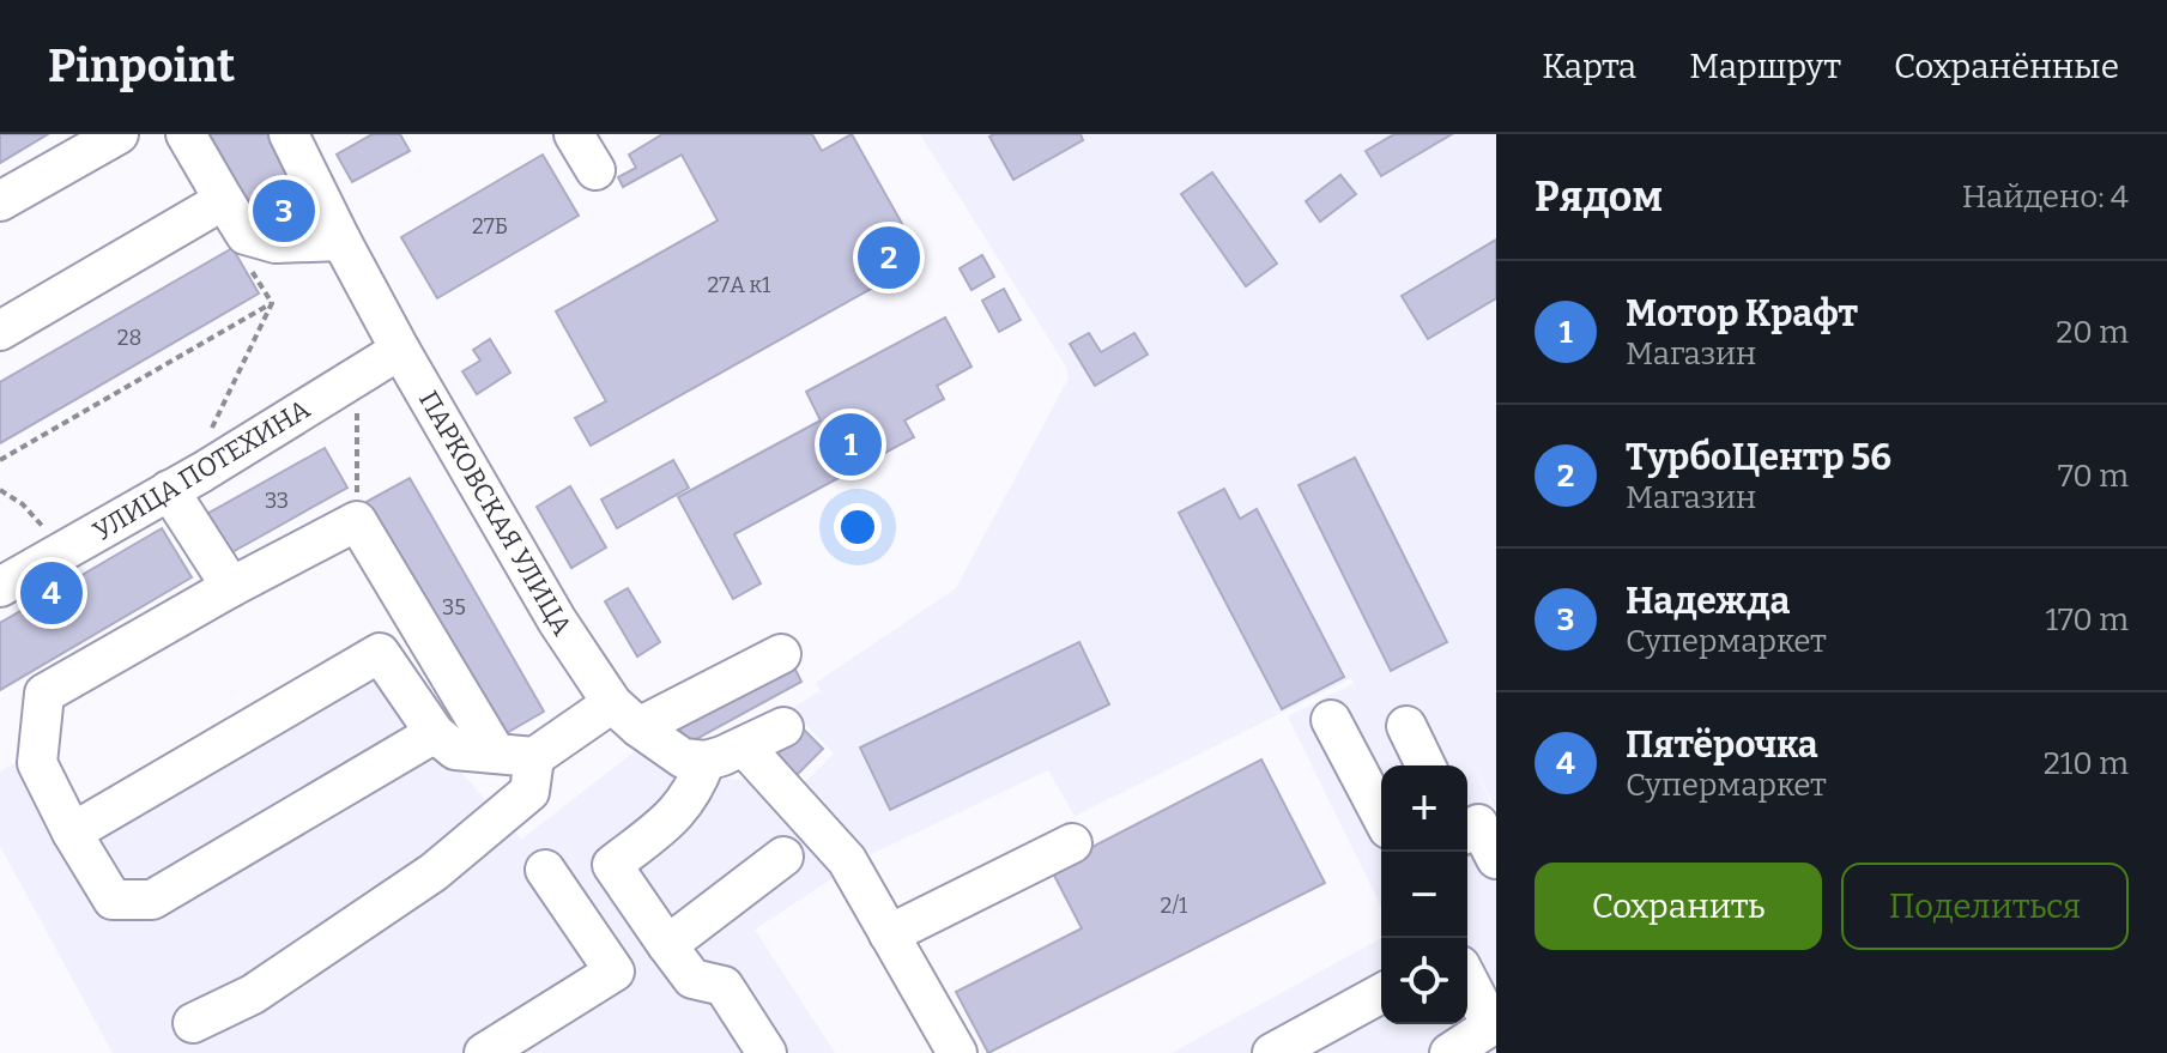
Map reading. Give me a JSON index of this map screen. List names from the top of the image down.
{
  "streets": {
    "street": ["УЛИЦА ПОТЕХИНА", "ПАРКОВСКАЯ УЛИЦА"]
  },
  "crossings": [
    ["УЛИЦА ПОТЕХИНА", "ПАРКОВСКАЯ УЛИЦА"]
  ],
  "house_numbers": [
    "27Б",
    "27А к1",
    "28",
    "33",
    "35",
    "2/1"
  ],
  "page": {
    "header": "Pinpoint",
    "nav": ["Карта", "Маршрут", "Сохранённые"],
    "heading": ["Рядом", "Найдено: 4"],
    "pins": [
      "3",
      "2",
      "1",
      "4"
    ],
    "list": [
      {
        "mark": "1",
        "name": "Мотор Крафт",
        "note": "Магазин",
        "value": "20 m"
      },
      {
        "mark": "2",
        "name": "ТурбоЦентр 56",
        "note": "Магазин",
        "value": "70 m"
      },
      {
        "mark": "3",
        "name": "Надежда",
        "note": "Супермаркет",
        "value": "170 m"
      },
      {
        "mark": "4",
        "name": "Пятёрочка",
        "note": "Супермаркет",
        "value": "210 m"
      }
    ],
    "map_buttons": ["+", "−"],
    "buttons": ["Сохранить", "Поделиться"]
  }
}
